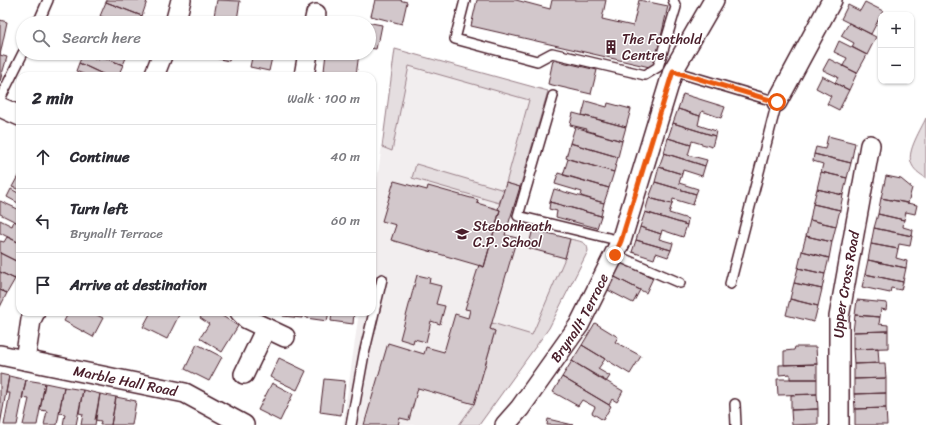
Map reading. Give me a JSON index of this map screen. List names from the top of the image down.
{
  "streets": {
    "street": ["Upper Cross Road", "Brynallt Terrace", "Marble Hall Road"]
  },
  "places": {
    "building": ["The Foothold Centre"],
    "school or university": ["Stebonheath C.P. School"]
  },
  "page": {
    "map_buttons": ["+", "−"],
    "search": "Search here",
    "heading": ["2 min", "Walk · 100 m"],
    "list": [
      ["Continue", "40 m"],
      ["Turn left", "Brynallt Terrace", "60 m"],
      "Arrive at destination"
    ]
  }
}
